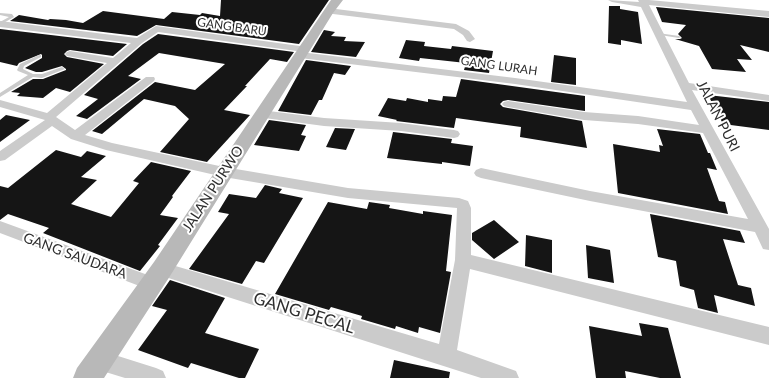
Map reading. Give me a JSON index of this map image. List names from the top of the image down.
{
  "streets": {
    "street": [
      "GANG BARU",
      "GANG LURAH",
      "JALAN PURI",
      "JALAN PURWO",
      "GANG SAUDARA",
      "GANG PECAL"
    ]
  },
  "crossings": [
    ["GANG BARU", "GANG LURAH"],
    ["GANG BARU", "JALAN PURWO"],
    ["GANG LURAH", "JALAN PURI"],
    ["GANG LURAH", "JALAN PURWO"],
    ["JALAN PURWO", "GANG SAUDARA"],
    ["JALAN PURWO", "GANG PECAL"],
    ["GANG SAUDARA", "GANG PECAL"]
  ]
}
